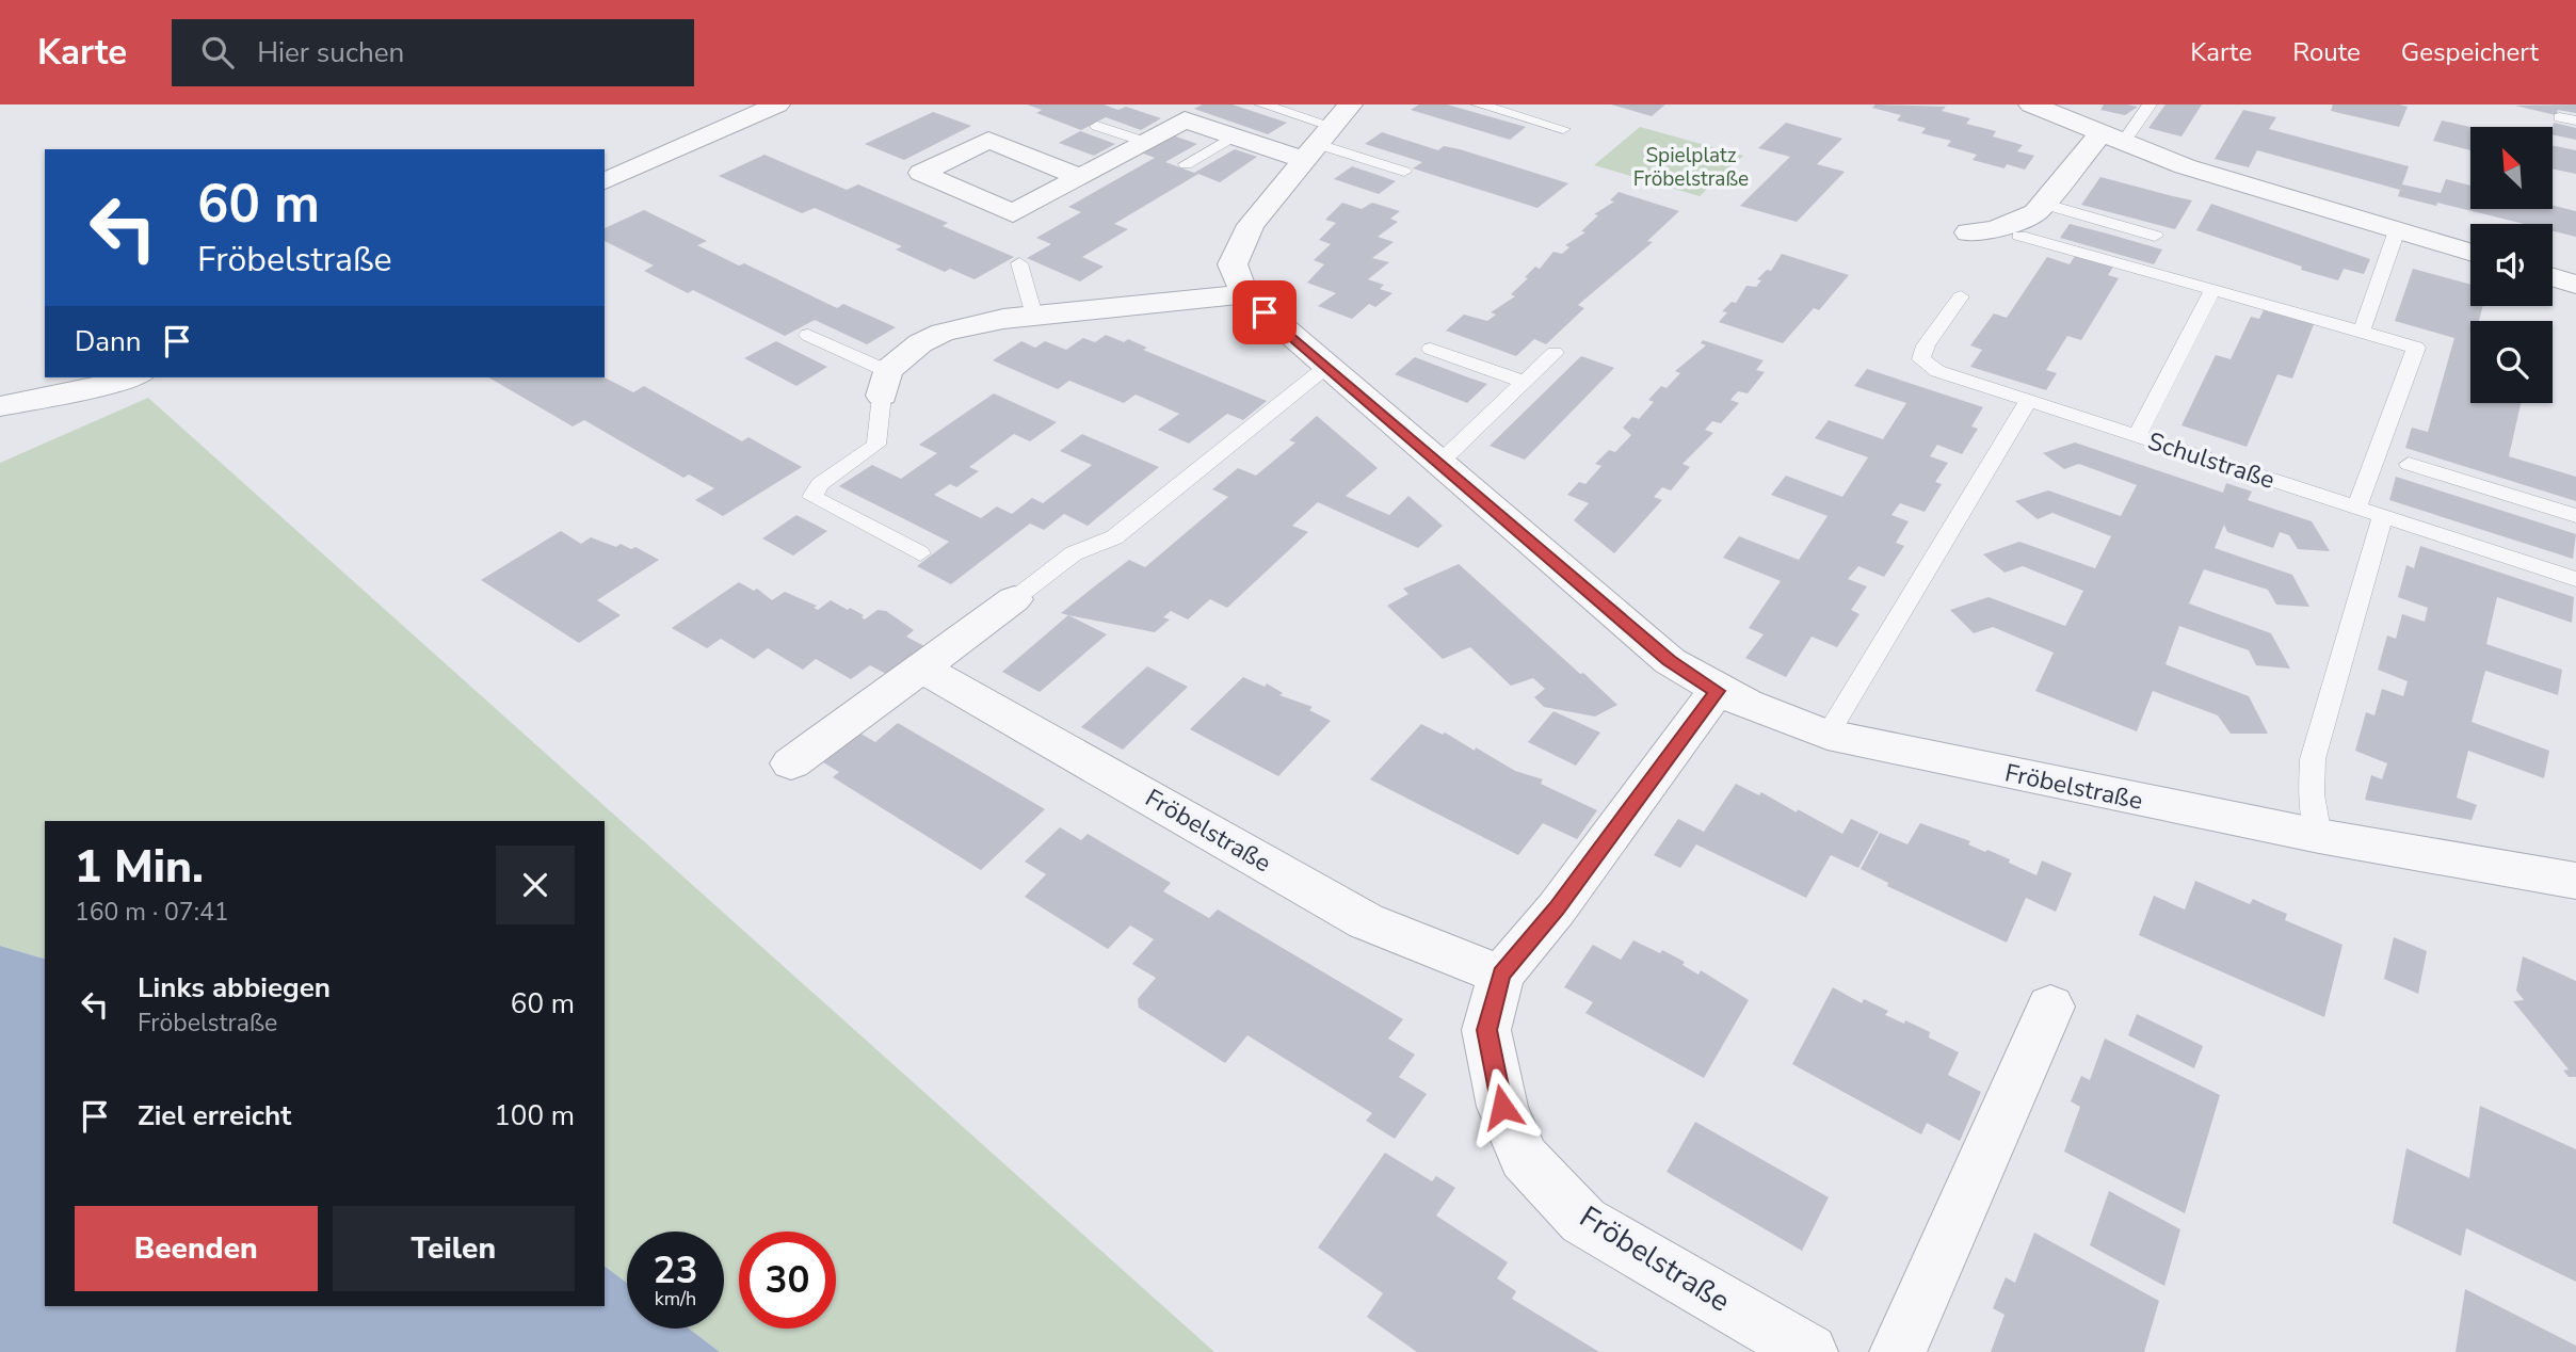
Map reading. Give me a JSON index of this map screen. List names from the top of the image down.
{
  "streets": {
    "street": ["Fröbelstraße"],
    "lane": ["Schulstraße"]
  },
  "parks": ["Spielplatz Fröbelstraße"],
  "north": "top left",
  "page": {
    "header": "Karte",
    "search": "Hier suchen",
    "nav": ["Karte", "Route", "Gespeichert"],
    "turn": ["60 m", "Fröbelstraße"],
    "then": "Dann",
    "heading": ["1 Min.", "160 m · 07:41"],
    "list": [
      {
        "name": "Links abbiegen",
        "note": "Fröbelstraße",
        "value": "60 m"
      },
      {
        "name": "Ziel erreicht",
        "value": "100 m"
      }
    ],
    "buttons": ["Beenden", "Teilen"],
    "speed": "23 km/h",
    "limit": "30"
  }
}
